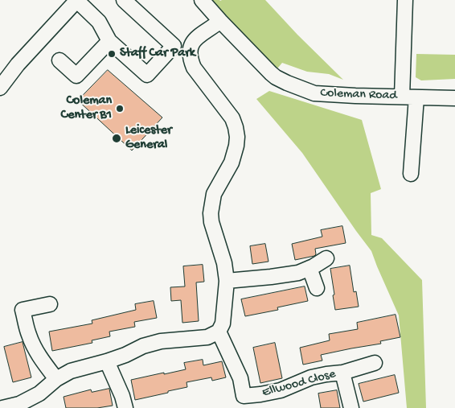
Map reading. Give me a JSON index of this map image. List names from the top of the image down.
{
  "streets": {
    "street": ["Coleman Road", "Ellwood Close"]
  },
  "places": ["Staff Car Park", "Coleman Center B1", "Leicester General"]
}
